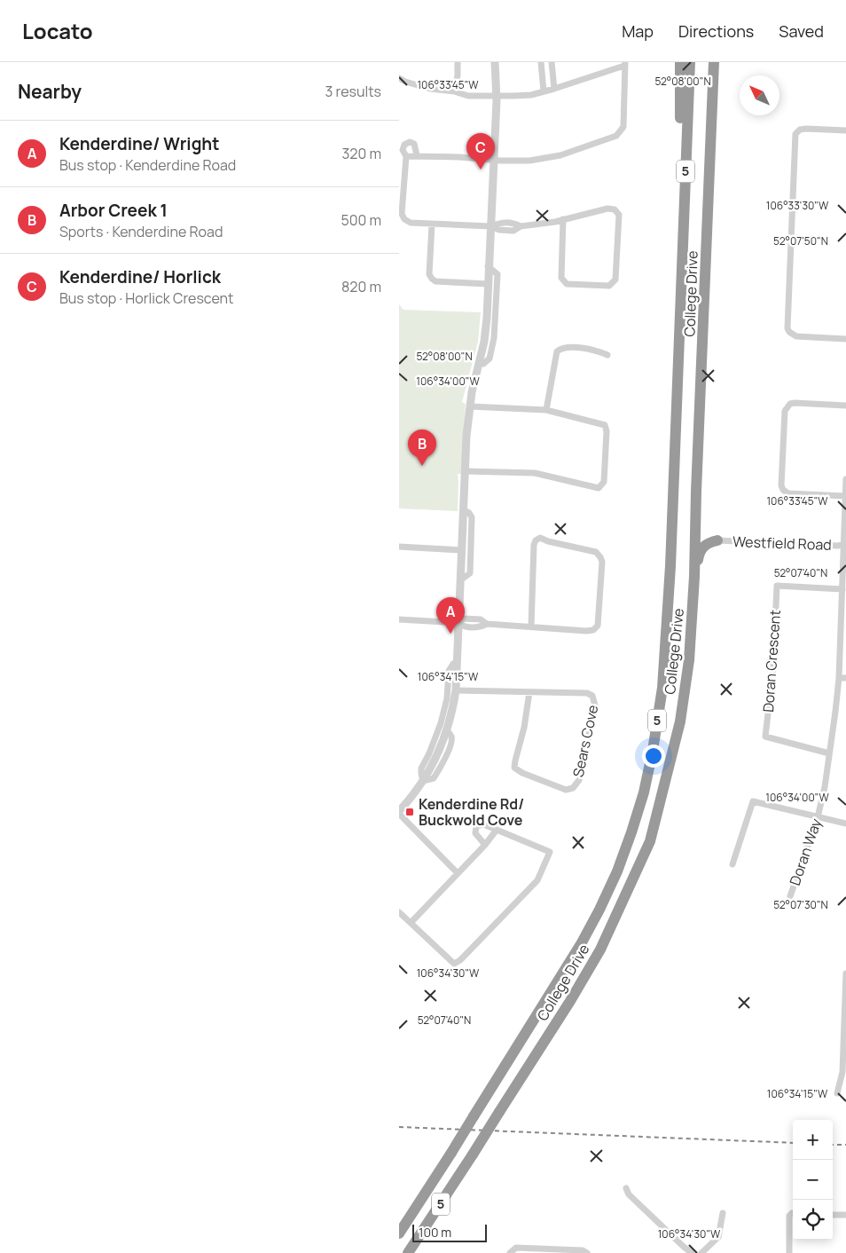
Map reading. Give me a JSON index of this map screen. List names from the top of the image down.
{
  "streets": {
    "highway": ["5", "College Drive"],
    "street": [
      "Westfield Road",
      "Doran Crescent",
      "Sears Cove",
      "Doran Way"
    ]
  },
  "crossings": [
    ["Westfield Road", "Doran Way"],
    ["Doran Crescent", "Doran Way"]
  ],
  "places": {
    "transit": ["Kenderdine Rd/ Buckwold Cove"]
  },
  "scale_bar": "100 m",
  "north": "top left",
  "page": {
    "header": "Locato",
    "nav": ["Map", "Directions", "Saved"],
    "heading": ["Nearby", "3 results"],
    "list": [
      {
        "mark": "A",
        "name": "Kenderdine/ Wright",
        "note": "Bus stop · Kenderdine Road",
        "value": "320 m"
      },
      {
        "mark": "B",
        "name": "Arbor Creek 1",
        "note": "Sports · Kenderdine Road",
        "value": "500 m"
      },
      {
        "mark": "C",
        "name": "Kenderdine/ Horlick",
        "note": "Bus stop · Horlick Crescent",
        "value": "820 m"
      }
    ],
    "pins": ["C", "B", "A"],
    "map_buttons": ["+", "−"],
    "scale": "100 m"
  },
  "coordinates": [
    "52°08'00\"N",
    "106°33'45\"W",
    "106°33'30\"W",
    "52°07'50\"N",
    "106°34'00\"W",
    "52°07'40\"N",
    "106°34'15\"W",
    "52°07'30\"N",
    "106°34'30\"W"
  ]
}
